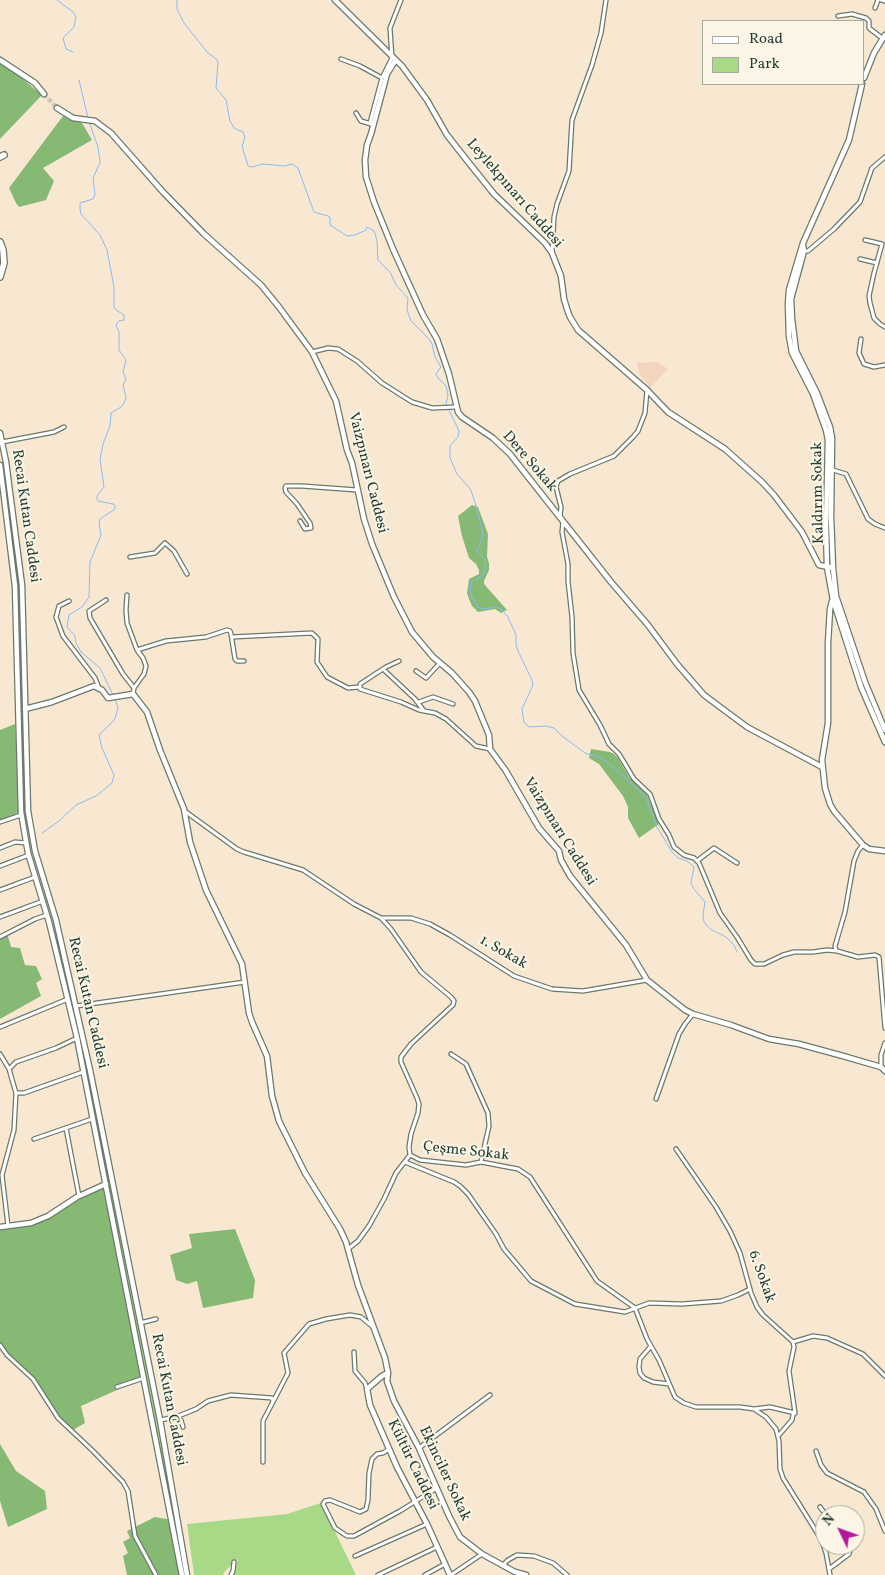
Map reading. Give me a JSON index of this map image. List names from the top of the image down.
{
  "streets": {
    "street": [
      "Leylekpınarı Caddesi",
      "Dere Sokak",
      "Vaizpınarı Caddesi",
      "Kaldırım Sokak",
      "Recai Kutan Caddesi",
      "1. Sokak",
      "Çeşme Sokak",
      "6. Sokak",
      "Kültür Caddesi",
      "Ekinciler Sokak"
    ]
  },
  "crossings": [
    ["Leylekpınarı Caddesi", "Kaldırım Sokak"],
    ["Dere Sokak", "Kaldırım Sokak"],
    ["Vaizpınarı Caddesi", "1. Sokak"],
    ["1. Sokak", "Çeşme Sokak"],
    ["Çeşme Sokak", "Ekinciler Sokak"]
  ],
  "legend": ["Road", "Park"],
  "north": "top left"
}
